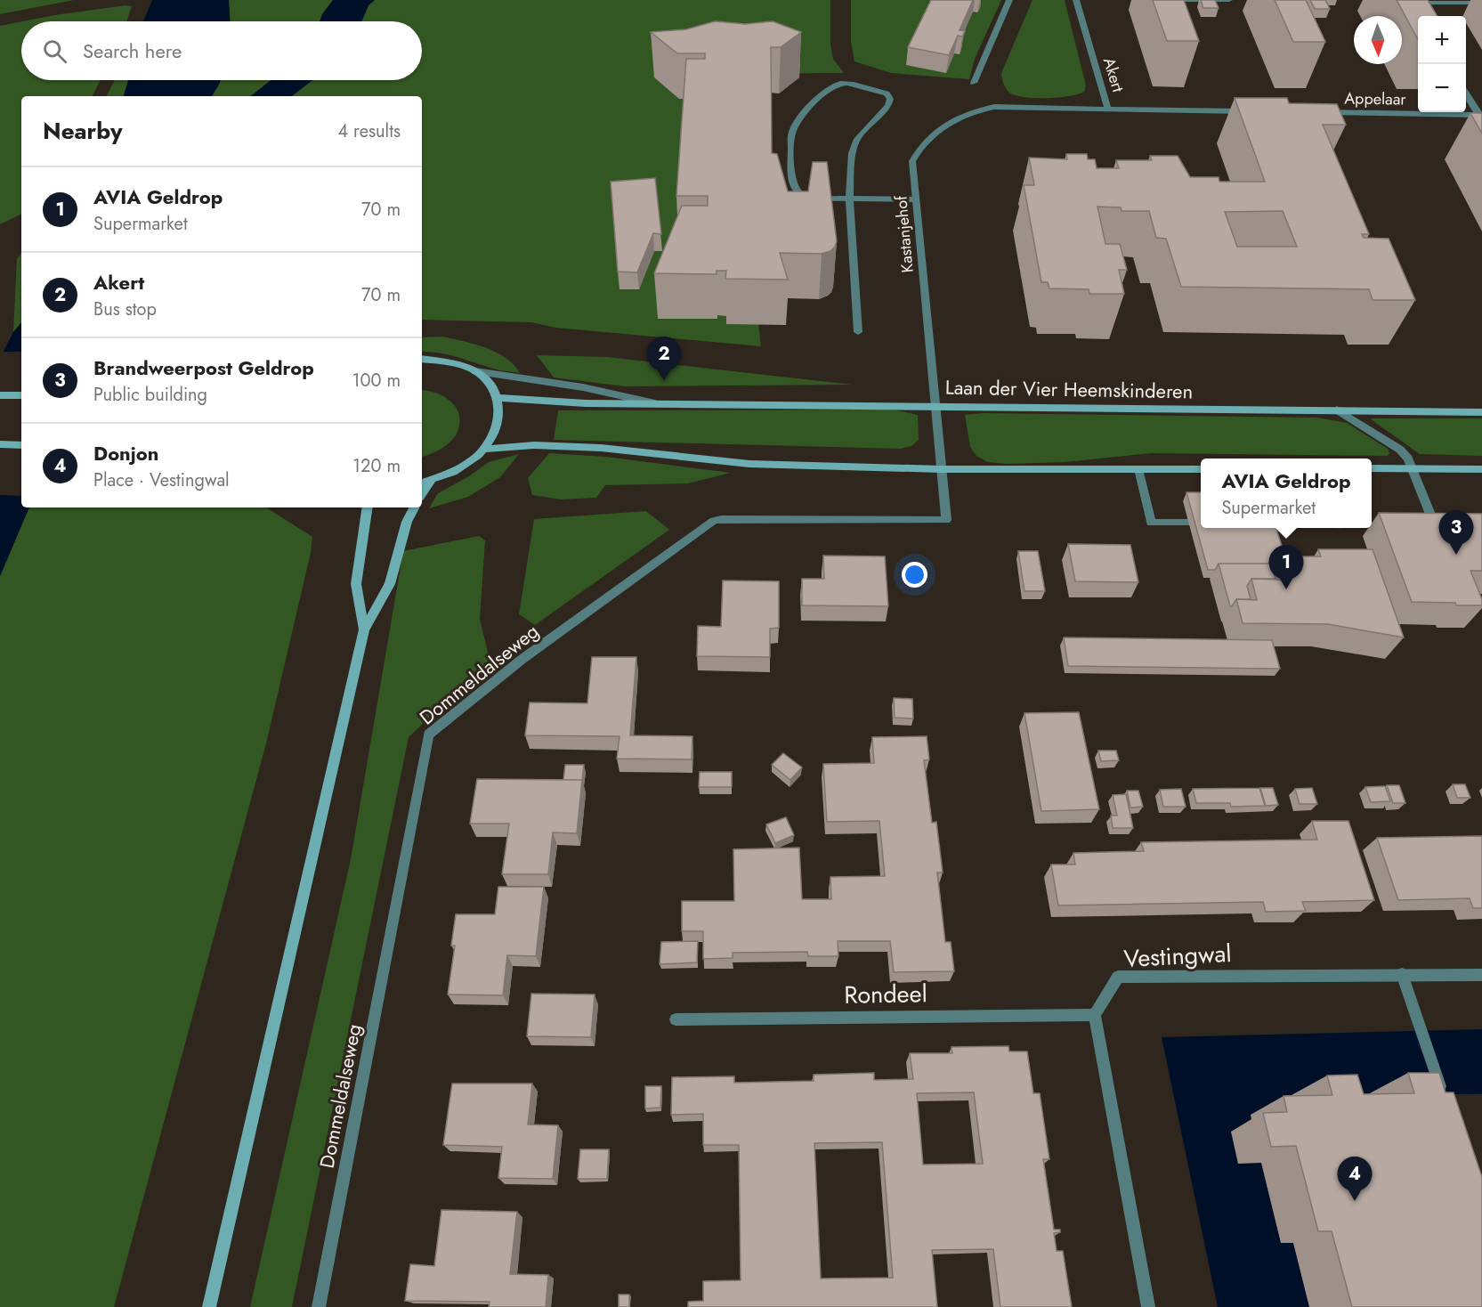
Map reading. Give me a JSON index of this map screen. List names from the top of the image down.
{
  "streets": {
    "main road": ["Laan der Vier Heemskinderen"],
    "street": [
      "Akert",
      "Appelaar",
      "Kastanjehof",
      "Dommeldalseweg",
      "Vestingwal",
      "Rondeel"
    ]
  },
  "crossings": [
    ["Akert", "Kastanjehof"],
    ["Kastanjehof", "Laan der Vier Heemskinderen"],
    ["Kastanjehof", "Dommeldalseweg"],
    ["Vestingwal", "Rondeel"]
  ],
  "north": "bottom",
  "page": {
    "map_buttons": ["+", "−"],
    "search": "Search here",
    "heading": ["Nearby", "4 results"],
    "list": [
      {
        "mark": "1",
        "name": "AVIA Geldrop",
        "note": "Supermarket",
        "value": "70 m"
      },
      {
        "mark": "2",
        "name": "Akert",
        "note": "Bus stop",
        "value": "70 m"
      },
      {
        "mark": "3",
        "name": "Brandweerpost Geldrop",
        "note": "Public building",
        "value": "100 m"
      },
      {
        "mark": "4",
        "name": "Donjon",
        "note": "Place · Vestingwal",
        "value": "120 m"
      }
    ],
    "pins": [
      "2",
      "3",
      "1",
      "4"
    ],
    "popup": ["AVIA Geldrop", "Supermarket"]
  }
}
